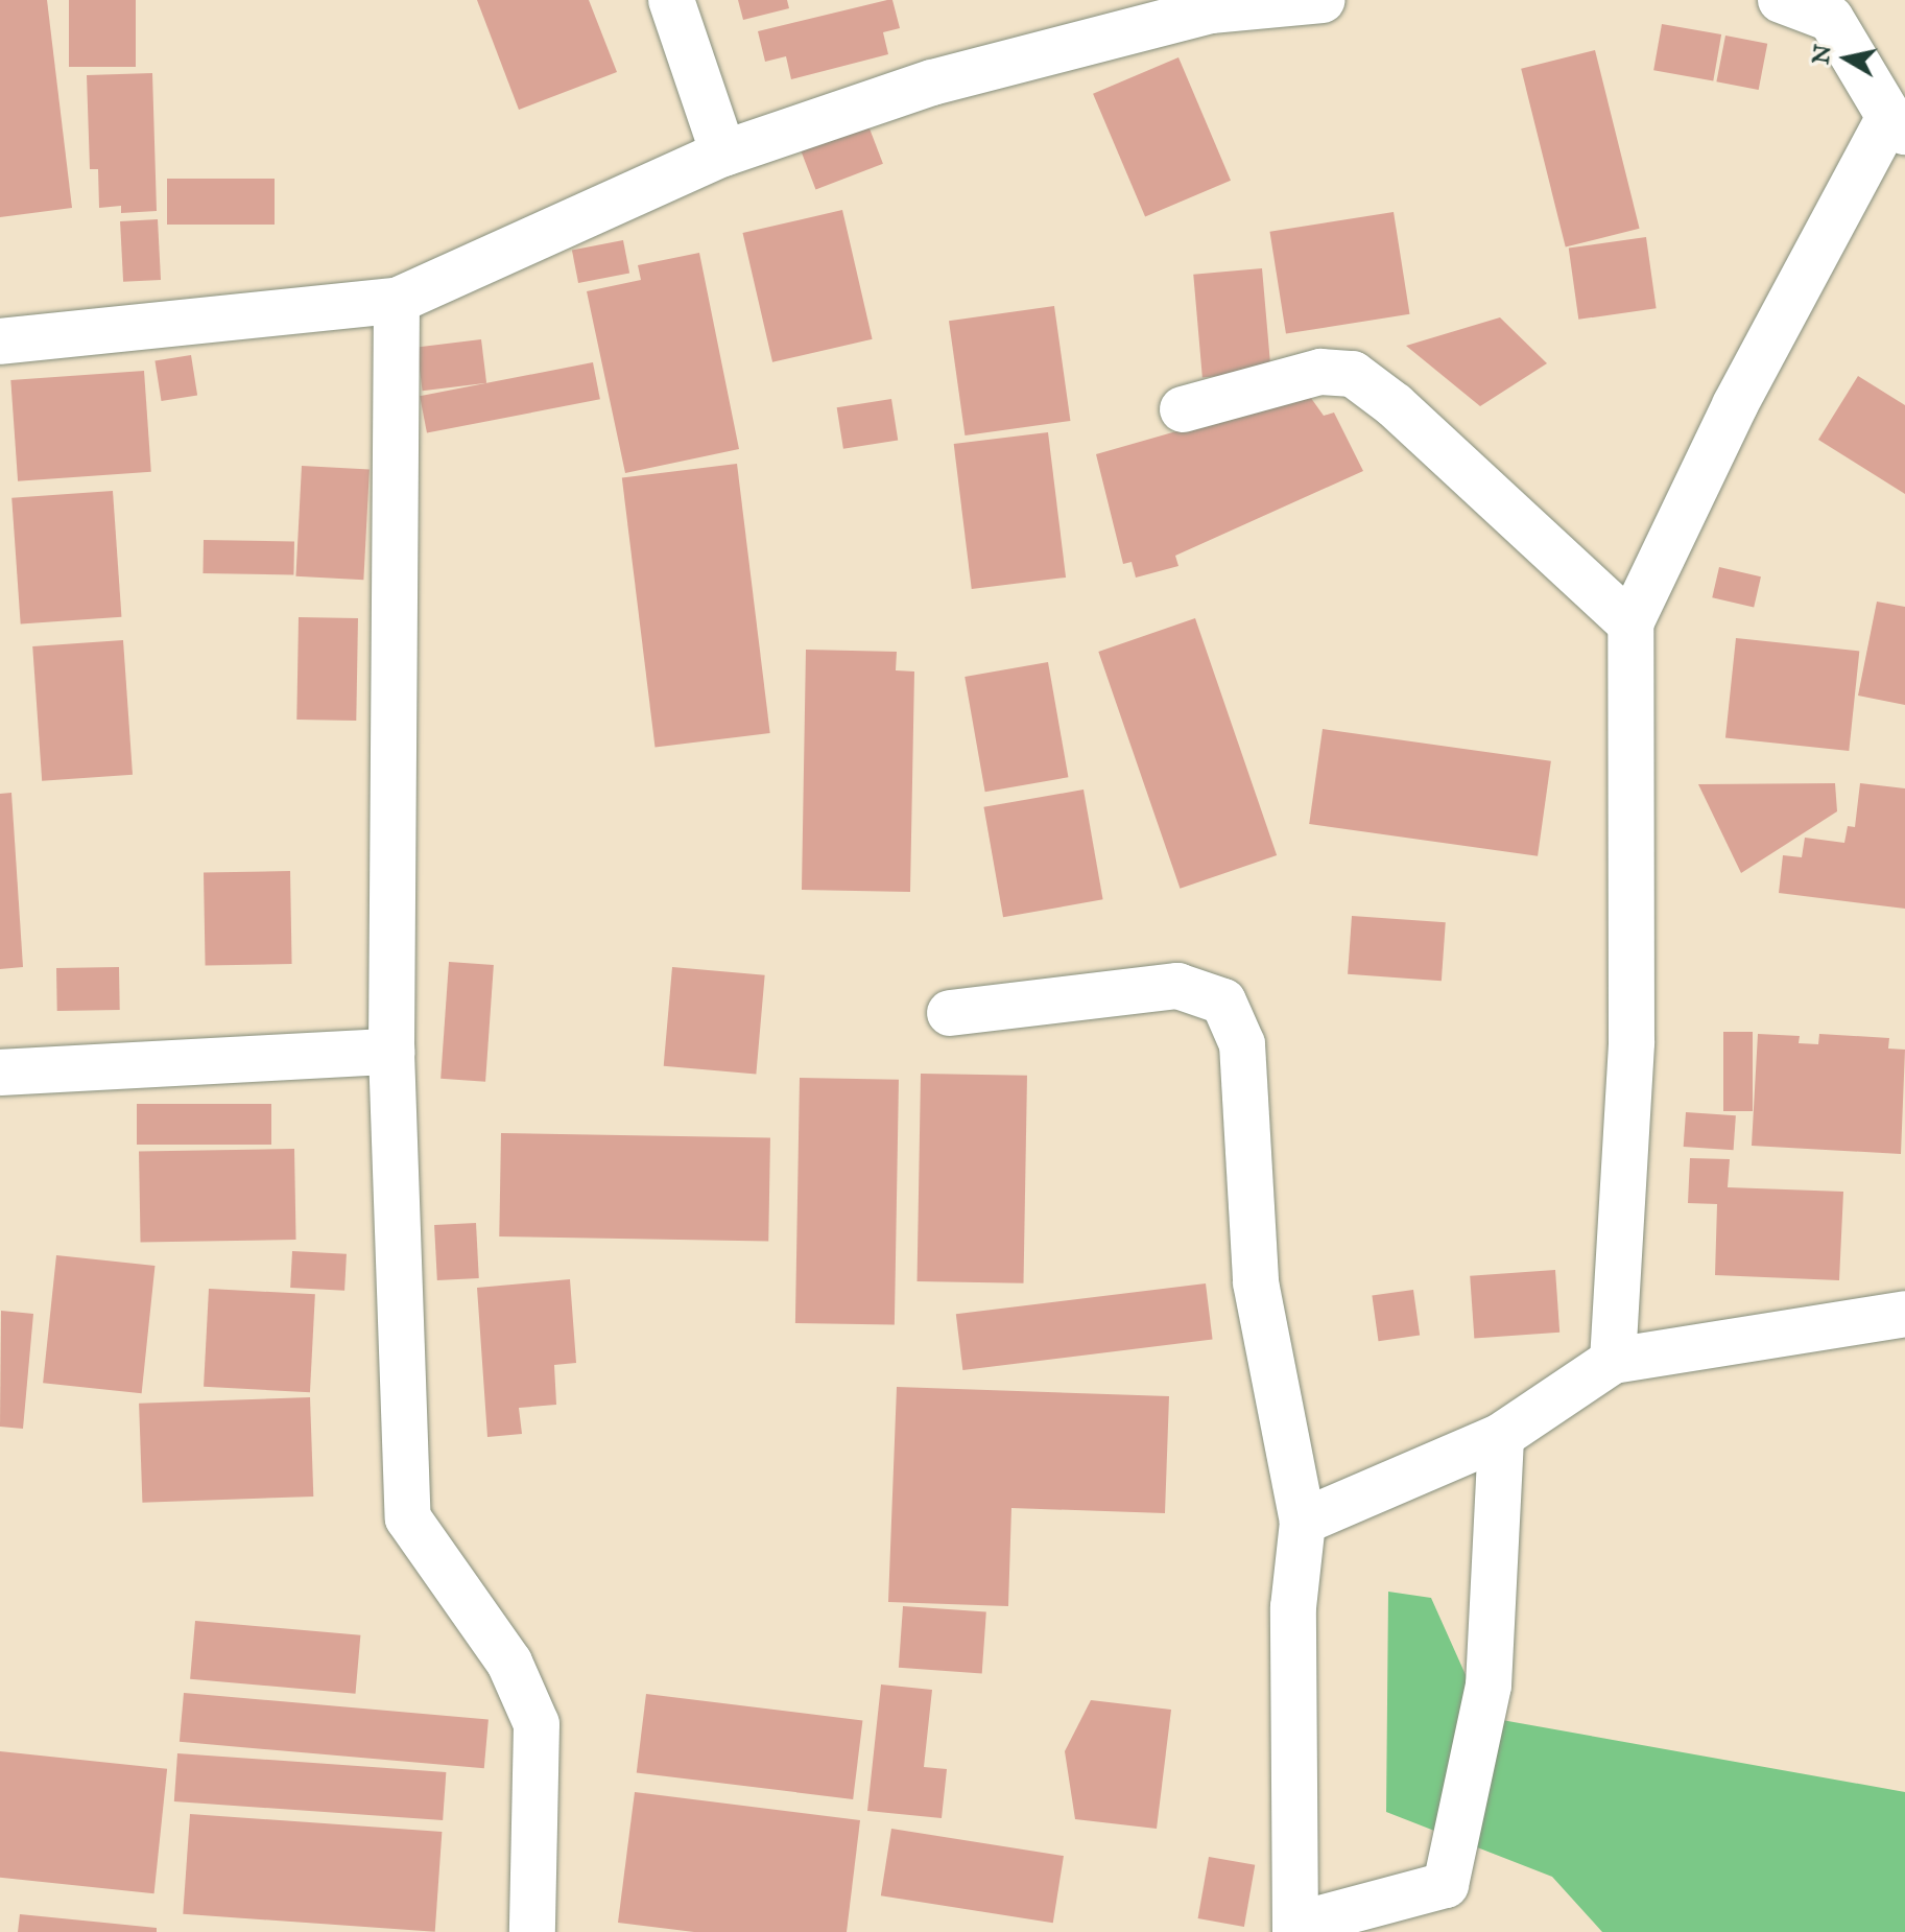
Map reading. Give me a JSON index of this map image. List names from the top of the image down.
{
  "north": "left"
}
